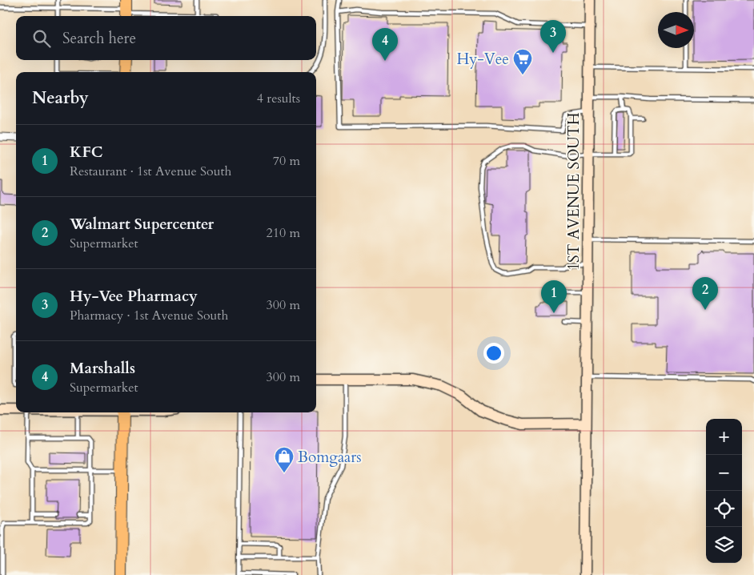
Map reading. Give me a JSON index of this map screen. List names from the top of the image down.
{
  "streets": {
    "street": ["1ST AVENUE SOUTH"]
  },
  "places": {
    "supermarket": ["Hy-Vee"],
    "shop": ["Bomgaars"]
  },
  "north": "right",
  "page": {
    "search": "Search here",
    "pins": [
      "3",
      "4",
      "2",
      "1"
    ],
    "heading": ["Nearby", "4 results"],
    "list": [
      {
        "mark": "1",
        "name": "KFC",
        "note": "Restaurant · 1st Avenue South",
        "value": "70 m"
      },
      {
        "mark": "2",
        "name": "Walmart Supercenter",
        "note": "Supermarket",
        "value": "210 m"
      },
      {
        "mark": "3",
        "name": "Hy-Vee Pharmacy",
        "note": "Pharmacy · 1st Avenue South",
        "value": "300 m"
      },
      {
        "mark": "4",
        "name": "Marshalls",
        "note": "Supermarket",
        "value": "300 m"
      }
    ],
    "map_buttons": ["+", "−"]
  }
}
